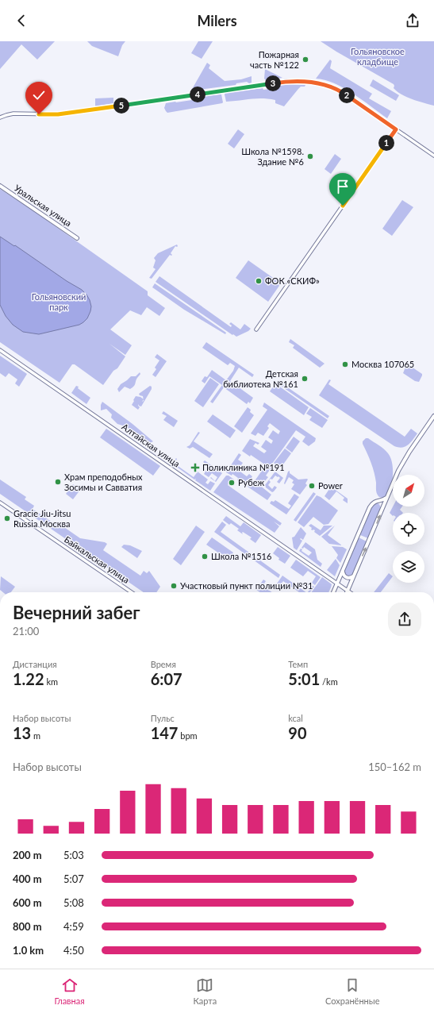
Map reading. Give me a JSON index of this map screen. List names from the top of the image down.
{
  "streets": {
    "main road": ["Уральская улица"],
    "street": ["Алтайская улица", "Байкальская улица"]
  },
  "parks": ["Гольяновское кладбище", "Гольяновcкий парк"],
  "places": {
    "other": [
      "Пожарная часть №122",
      "Школа №1598. Здание №6",
      "ФОК «СКИФ»",
      "Москва 107065",
      "Детская библиотека №161",
      "Храм преподобных Зосимы и Савватия",
      "Рубеж",
      "Power",
      "Gracie Jiu-Jitsu Russia Москва",
      "Школа №1516",
      "Участковый пункт полиции №31"
    ],
    "health": ["Поликлиника №191"]
  },
  "north": "top right",
  "page": {
    "header": "Milers",
    "pins": [
      "3",
      "4",
      "2",
      "5",
      "1"
    ],
    "heading": ["Вечерний забег", "21:00"],
    "stats": [
      ["Дистанция", "1.22 km"],
      ["Время", "6:07"],
      ["Темп", "5:01 /km"],
      ["Набор высоты", "13 m"],
      ["Пульс", "147 bpm"],
      ["kcal", "90"]
    ],
    "chart": ["Набор высоты", "150–162 m"],
    "list": [
      {
        "name": "200 m",
        "note": "5:03"
      },
      {
        "name": "400 m",
        "note": "5:07"
      },
      {
        "name": "600 m",
        "note": "5:08"
      },
      {
        "name": "800 m",
        "note": "4:59"
      },
      {
        "name": "1.0 km",
        "note": "4:50"
      }
    ],
    "tabs": ["Главная", "Карта", "Сохранённые"]
  }
}
